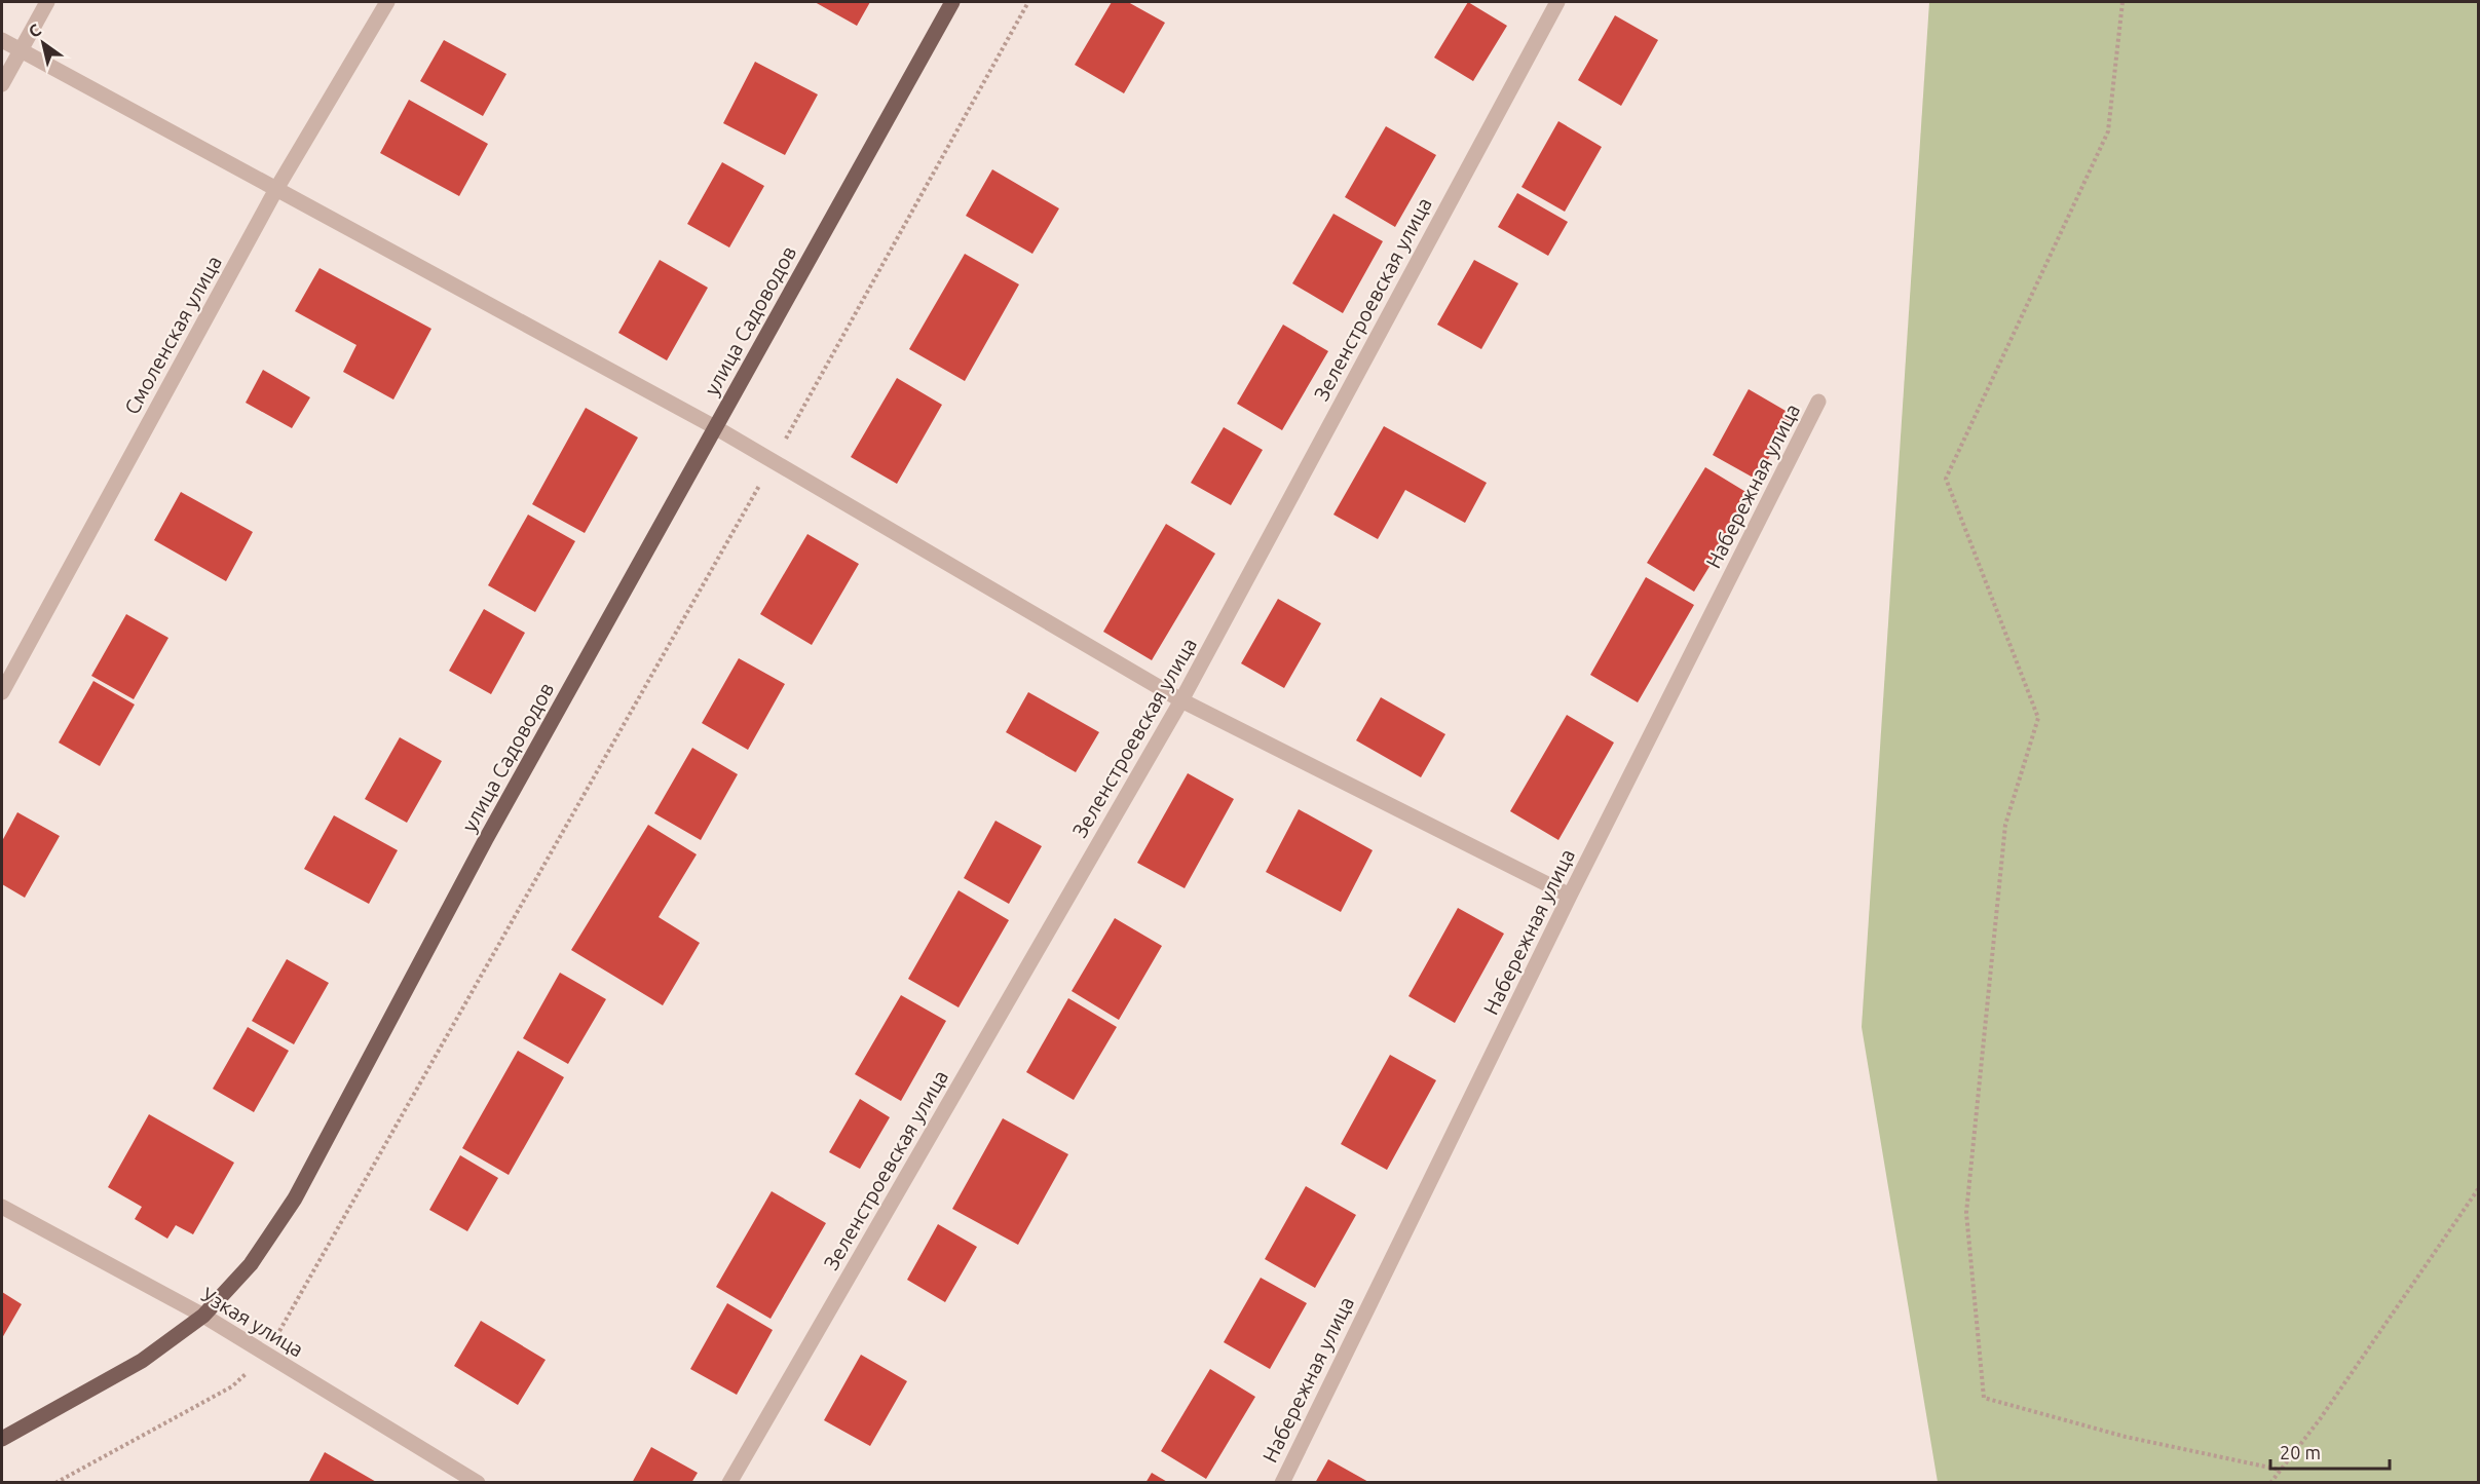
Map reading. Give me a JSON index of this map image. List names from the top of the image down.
{
  "streets": {
    "main road": ["улица Садоводов"],
    "street": [
      "Зеленстроевская улица",
      "Смоленская улица",
      "Набережная улица",
      "Узкая улица"
    ]
  },
  "crossings": [
    ["улица Садоводов", "Узкая улица"]
  ],
  "scale_bar": "20 m",
  "north": "top left"
}
